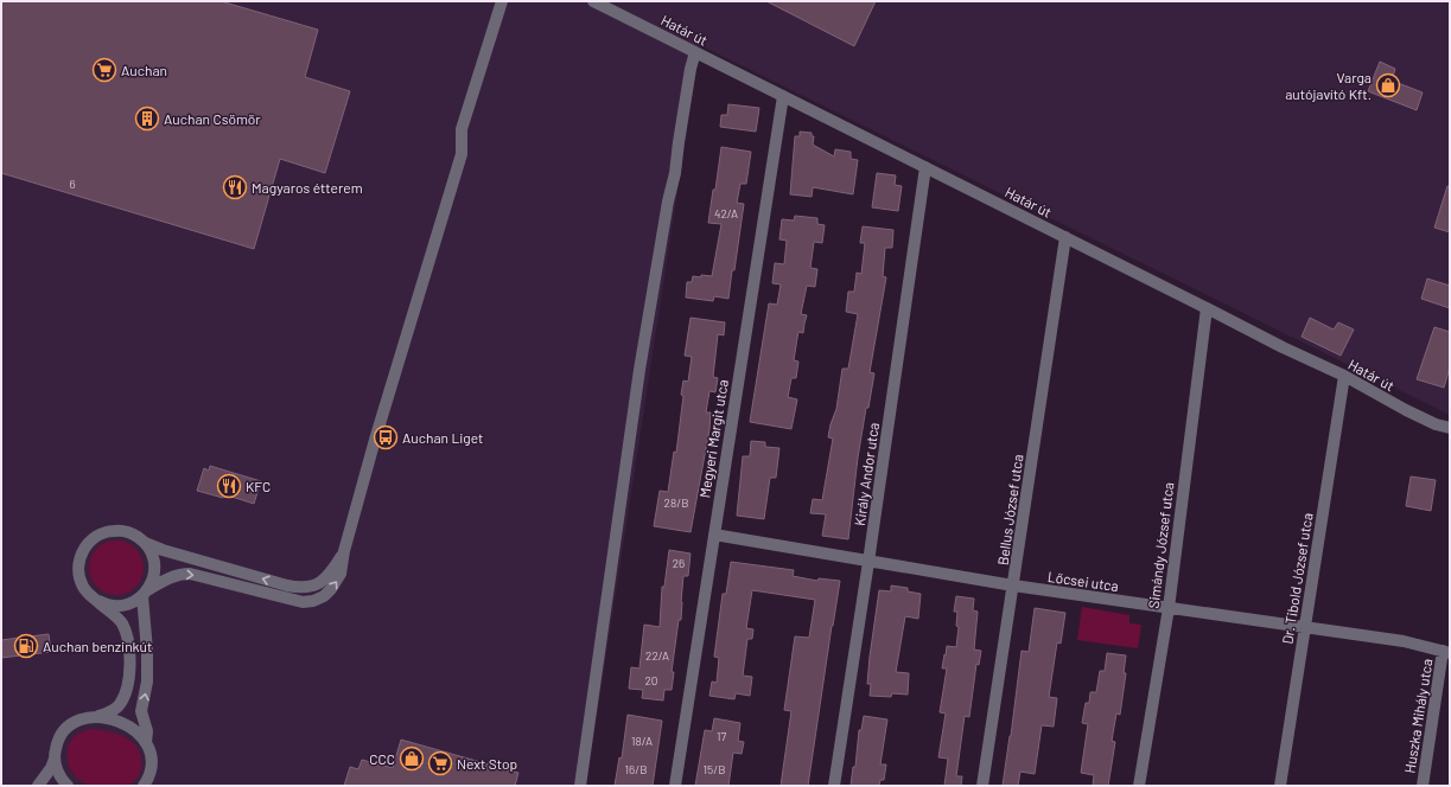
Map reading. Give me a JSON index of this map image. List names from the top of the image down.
{
  "streets": {
    "street": [
      "Határ út",
      "Megyeri Margit utca",
      "Király Andor utca",
      "Bellus József utca",
      "Simándy József utca",
      "Dr. Tibold József utca",
      "Lőcsei utca",
      "Huszka Mihály utca"
    ]
  },
  "crossings": [
    ["Határ út", "Megyeri Margit utca"],
    ["Határ út", "Király Andor utca"],
    ["Határ út", "Bellus József utca"],
    ["Határ út", "Simándy József utca"],
    ["Határ út", "Dr. Tibold József utca"],
    ["Megyeri Margit utca", "Lőcsei utca"],
    ["Király Andor utca", "Lőcsei utca"],
    ["Bellus József utca", "Lőcsei utca"],
    ["Simándy József utca", "Lőcsei utca"],
    ["Dr. Tibold József utca", "Lőcsei utca"],
    ["Lőcsei utca", "Huszka Mihály utca"]
  ],
  "places": {
    "supermarket": ["Auchan", "Next Stop"],
    "shop": ["Varga autójavító Kft.", "CCC"],
    "building": ["Auchan Csömör"],
    "restaurant": ["Magyaros étterem", "KFC"],
    "bus stop": ["Auchan Liget"],
    "fuel station": ["Auchan benzinkút"]
  },
  "house_numbers": [
    "6",
    "42/A",
    "28/B",
    "26",
    "22/A",
    "20",
    "17",
    "18/A",
    "16/B",
    "15/B"
  ]
}
